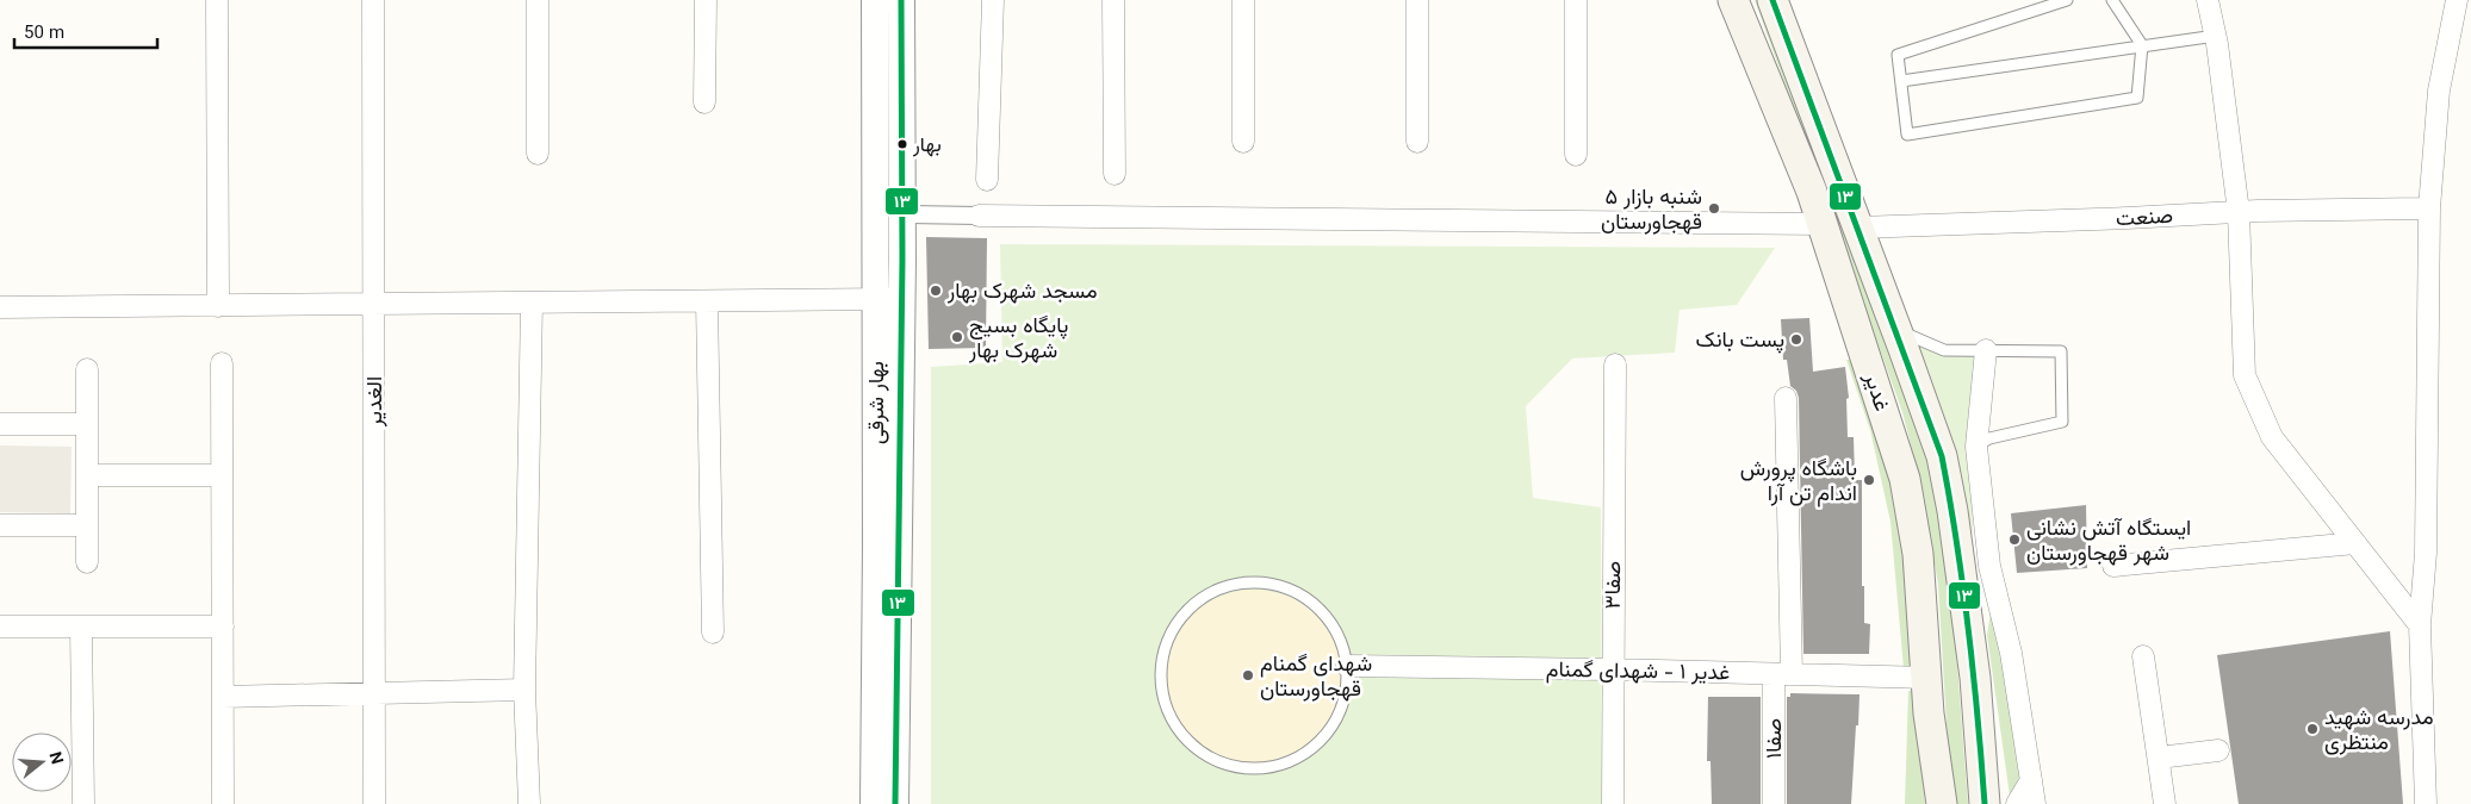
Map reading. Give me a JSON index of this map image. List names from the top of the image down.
{
  "streets": {
    "main road": ["غدیر"],
    "street": [
      "صنعت",
      "الغدیر",
      "بهار شرقی",
      "صفا۳",
      "غدیر ۱ - شهدای گمنام",
      "صفا۱"
    ]
  },
  "crossings": [
    ["صنعت", "غدیر"],
    ["غدیر", "غدیر ۱ - شهدای گمنام"],
    ["صفا۳", "غدیر ۱ - شهدای گمنام"],
    ["غدیر ۱ - شهدای گمنام", "صفا۱"]
  ],
  "places": [
    "بهار",
    "۵ شنبه بازار قهجاورستان",
    "مسجد شهرک بهار",
    "پایگاه بسیج شهرک بهار",
    "پست بانک",
    "باشگاه پرورش اندام تن آرا",
    "ایستگاه آتش نشانی شهر قهجاورستان",
    "شهدای گمنام قهجاورستان",
    "مدرسه شهید منتظری"
  ],
  "lines": ["transit line ۱۳"],
  "scale_bar": "50 m",
  "north": "right"
}
